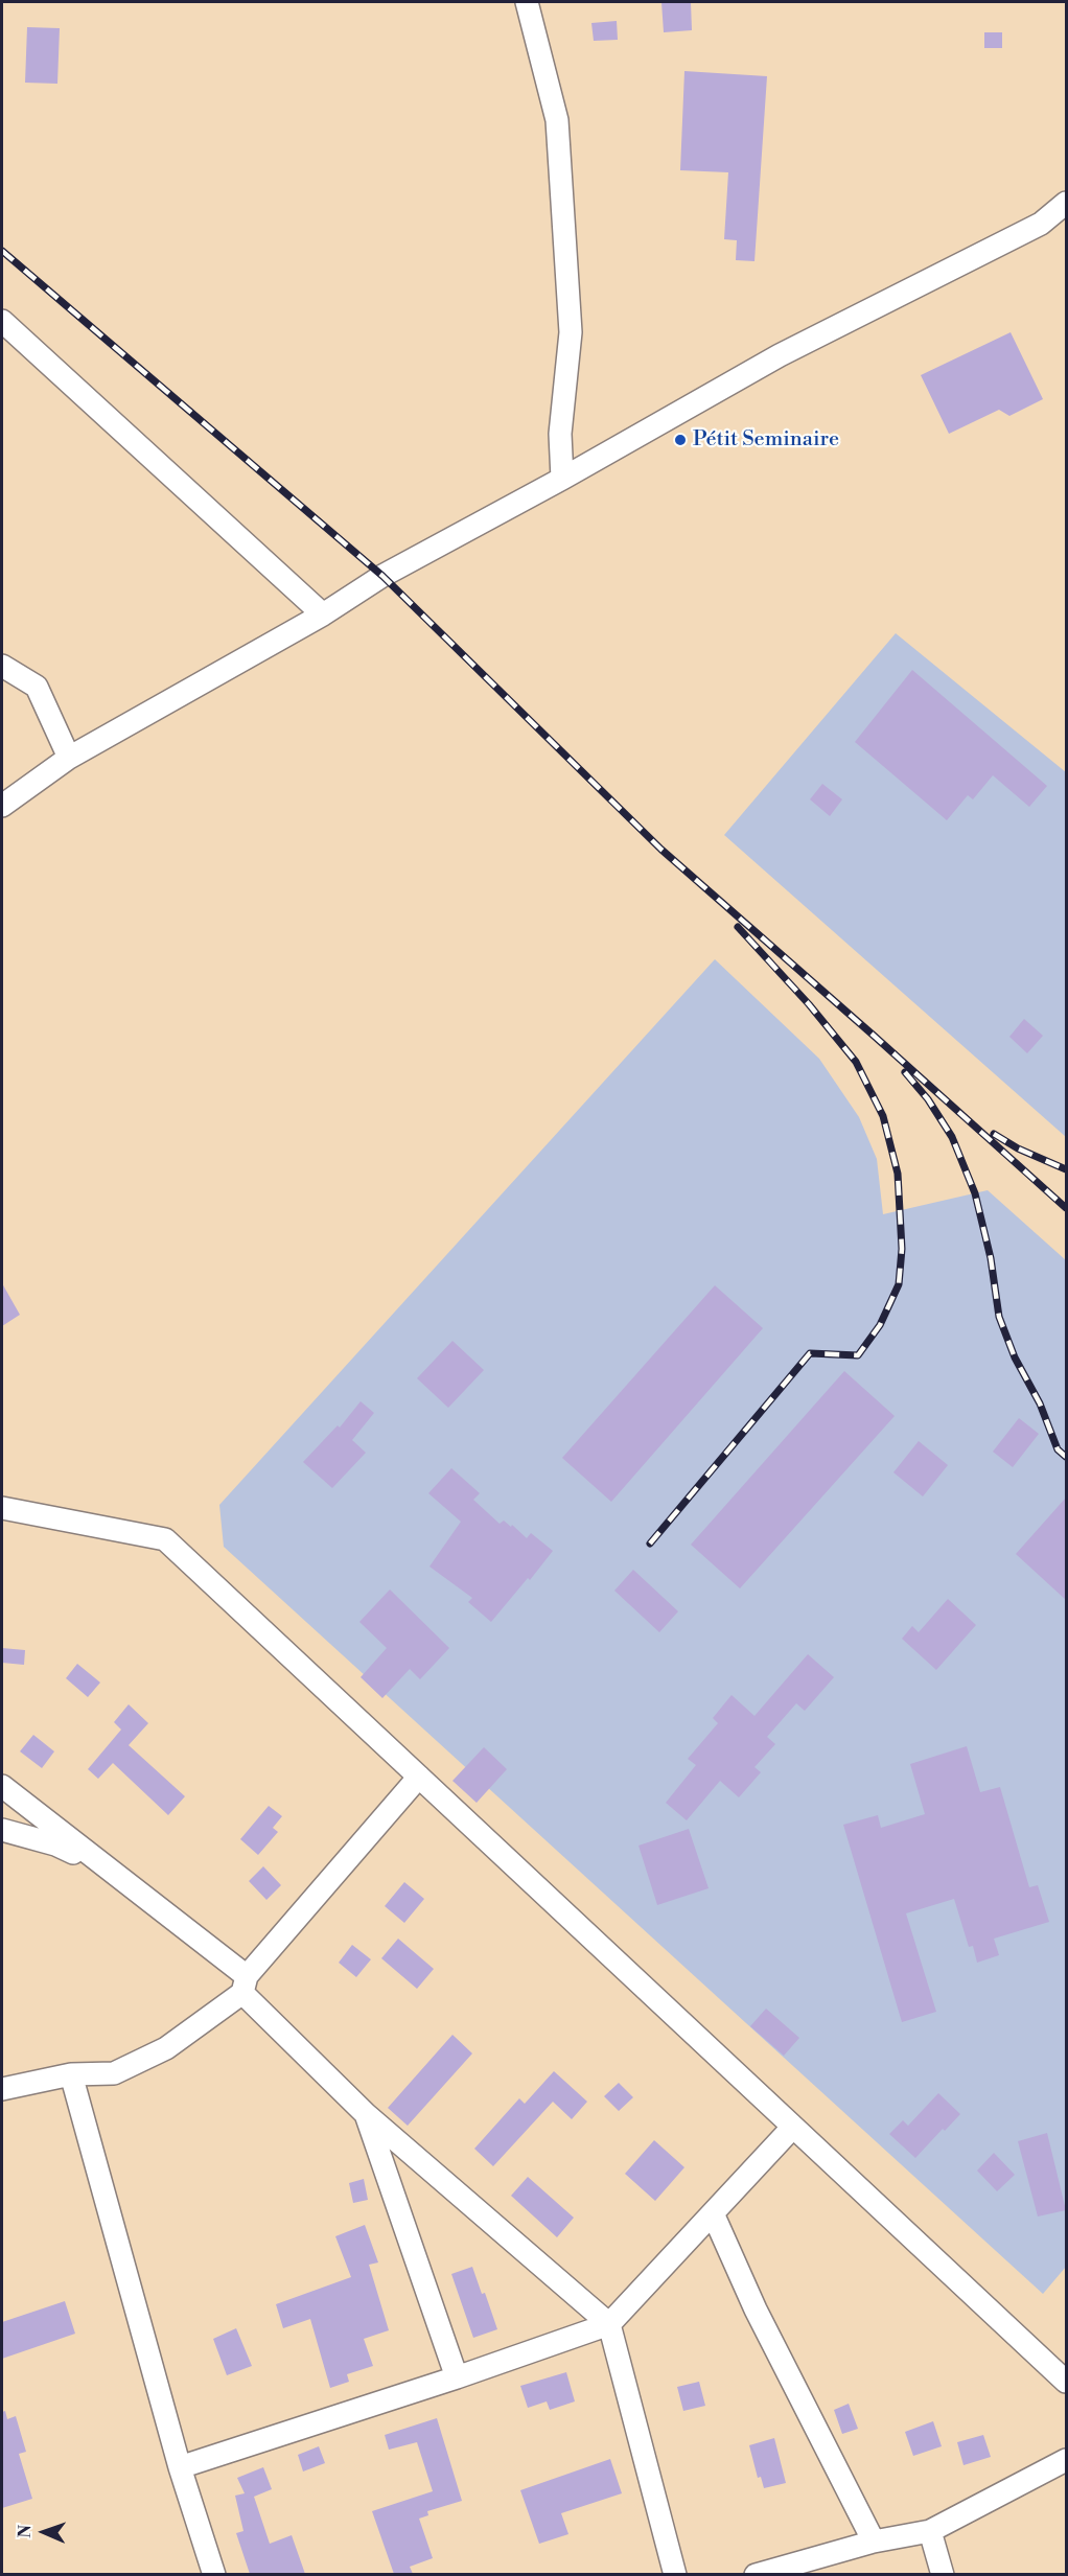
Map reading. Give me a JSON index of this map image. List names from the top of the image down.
{
  "places": ["Pétit Seminaire"],
  "north": "left"
}
